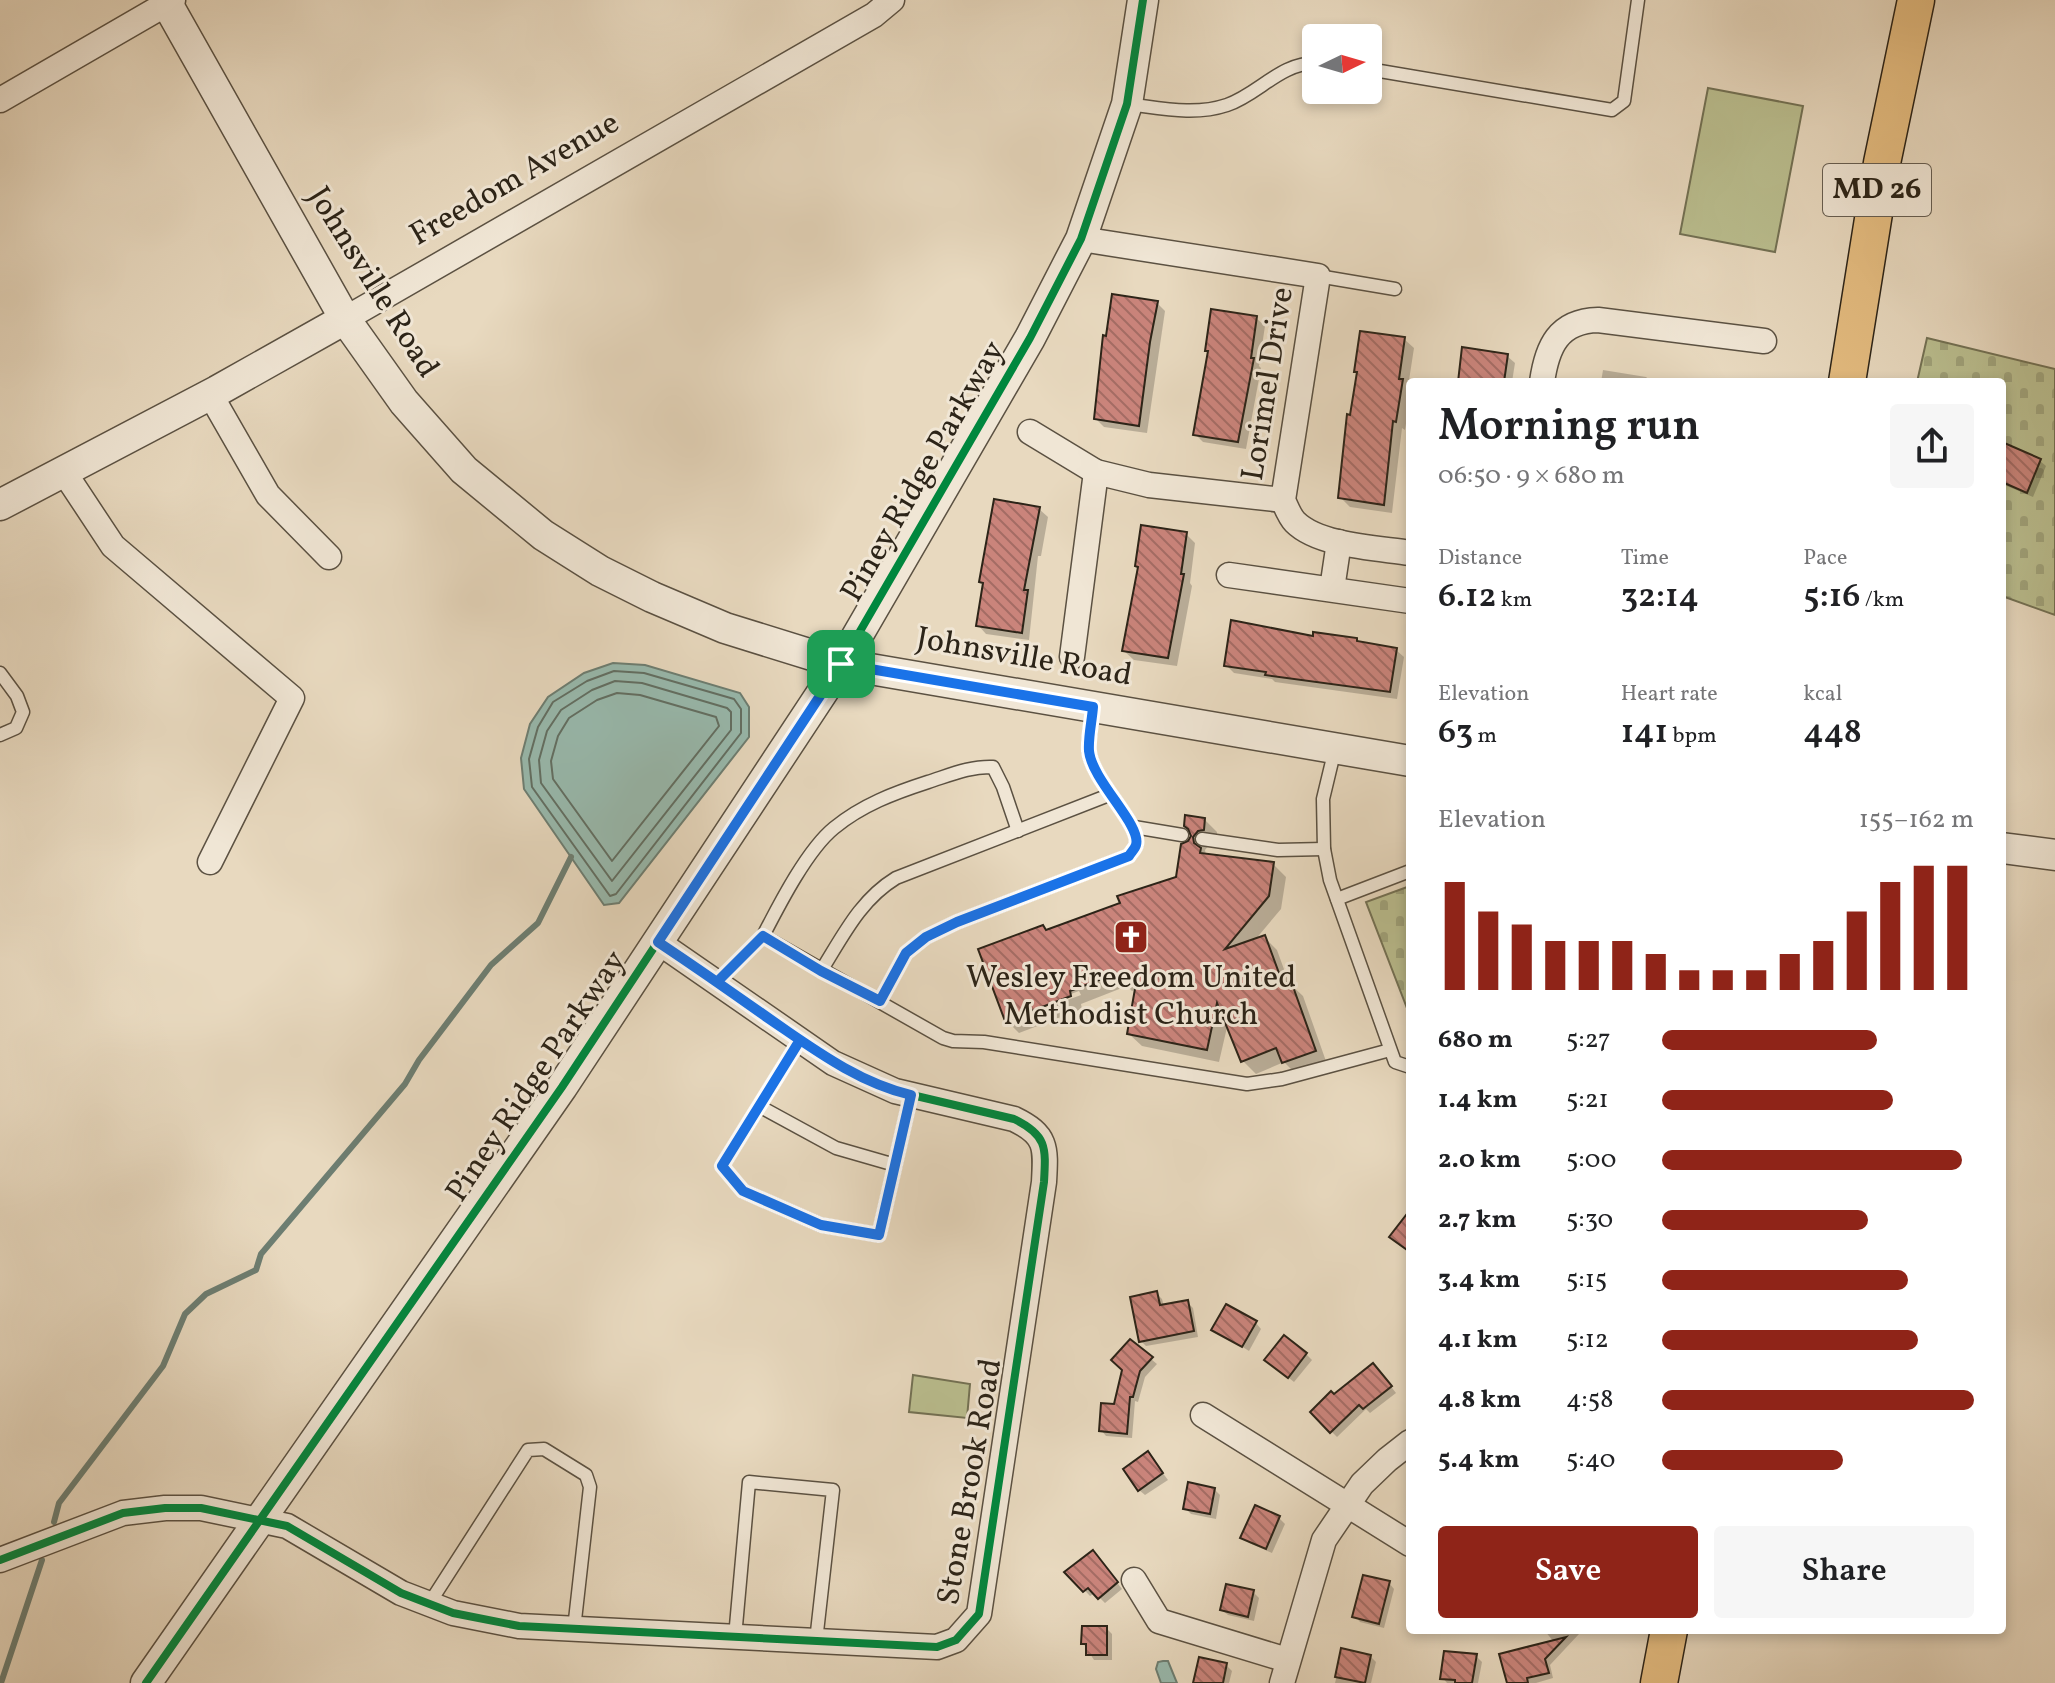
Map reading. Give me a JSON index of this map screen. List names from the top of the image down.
{
  "streets": {
    "main road": ["MD 26"],
    "street": [
      "Freedom Avenue",
      "Johnsville Road",
      "Lorimel Drive",
      "Piney Ridge Parkway",
      "Stone Brook Road"
    ]
  },
  "crossings": [
    ["Freedom Avenue", "Johnsville Road"],
    ["Johnsville Road", "Piney Ridge Parkway"],
    ["Lorimel Drive", "Piney Ridge Parkway"],
    ["Piney Ridge Parkway", "Stone Brook Road"]
  ],
  "places": {
    "church": ["Wesley Freedom United Methodist Church"]
  },
  "north": "right",
  "page": {
    "heading": ["Morning run", "06:50 · 9 × 680 m"],
    "stats": [
      ["Distance", "6.12 km"],
      ["Time", "32:14"],
      ["Pace", "5:16 /km"],
      ["Elevation", "63 m"],
      ["Heart rate", "141 bpm"],
      ["kcal", "448"]
    ],
    "chart": ["Elevation", "155–162 m"],
    "list": [
      {
        "name": "680 m",
        "note": "5:27"
      },
      {
        "name": "1.4 km",
        "note": "5:21"
      },
      {
        "name": "2.0 km",
        "note": "5:00"
      },
      {
        "name": "2.7 km",
        "note": "5:30"
      },
      {
        "name": "3.4 km",
        "note": "5:15"
      },
      {
        "name": "4.1 km",
        "note": "5:12"
      },
      {
        "name": "4.8 km",
        "note": "4:58"
      },
      {
        "name": "5.4 km",
        "note": "5:40"
      }
    ],
    "buttons": ["Save", "Share"]
  }
}
